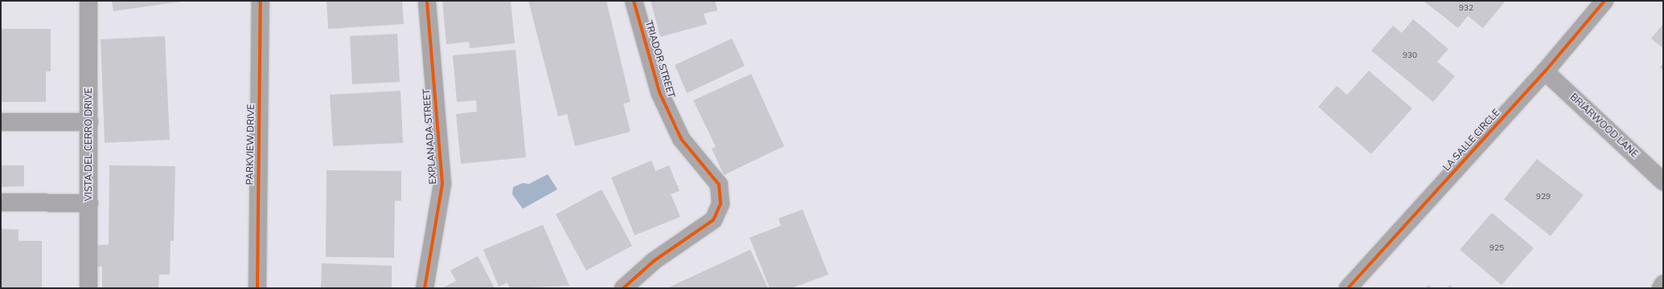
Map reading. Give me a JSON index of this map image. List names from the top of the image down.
{
  "streets": {
    "street": [
      "TRIADOR STREET",
      "BRIARWOOD LANE",
      "EXPLANADA STREET",
      "LA SALLE CIRCLE",
      "VISTA DEL CERRO DRIVE",
      "PARKVIEW DRIVE"
    ]
  },
  "crossings": [
    ["BRIARWOOD LANE", "LA SALLE CIRCLE"]
  ],
  "house_numbers": [
    "932",
    "930",
    "929",
    "925"
  ]
}
